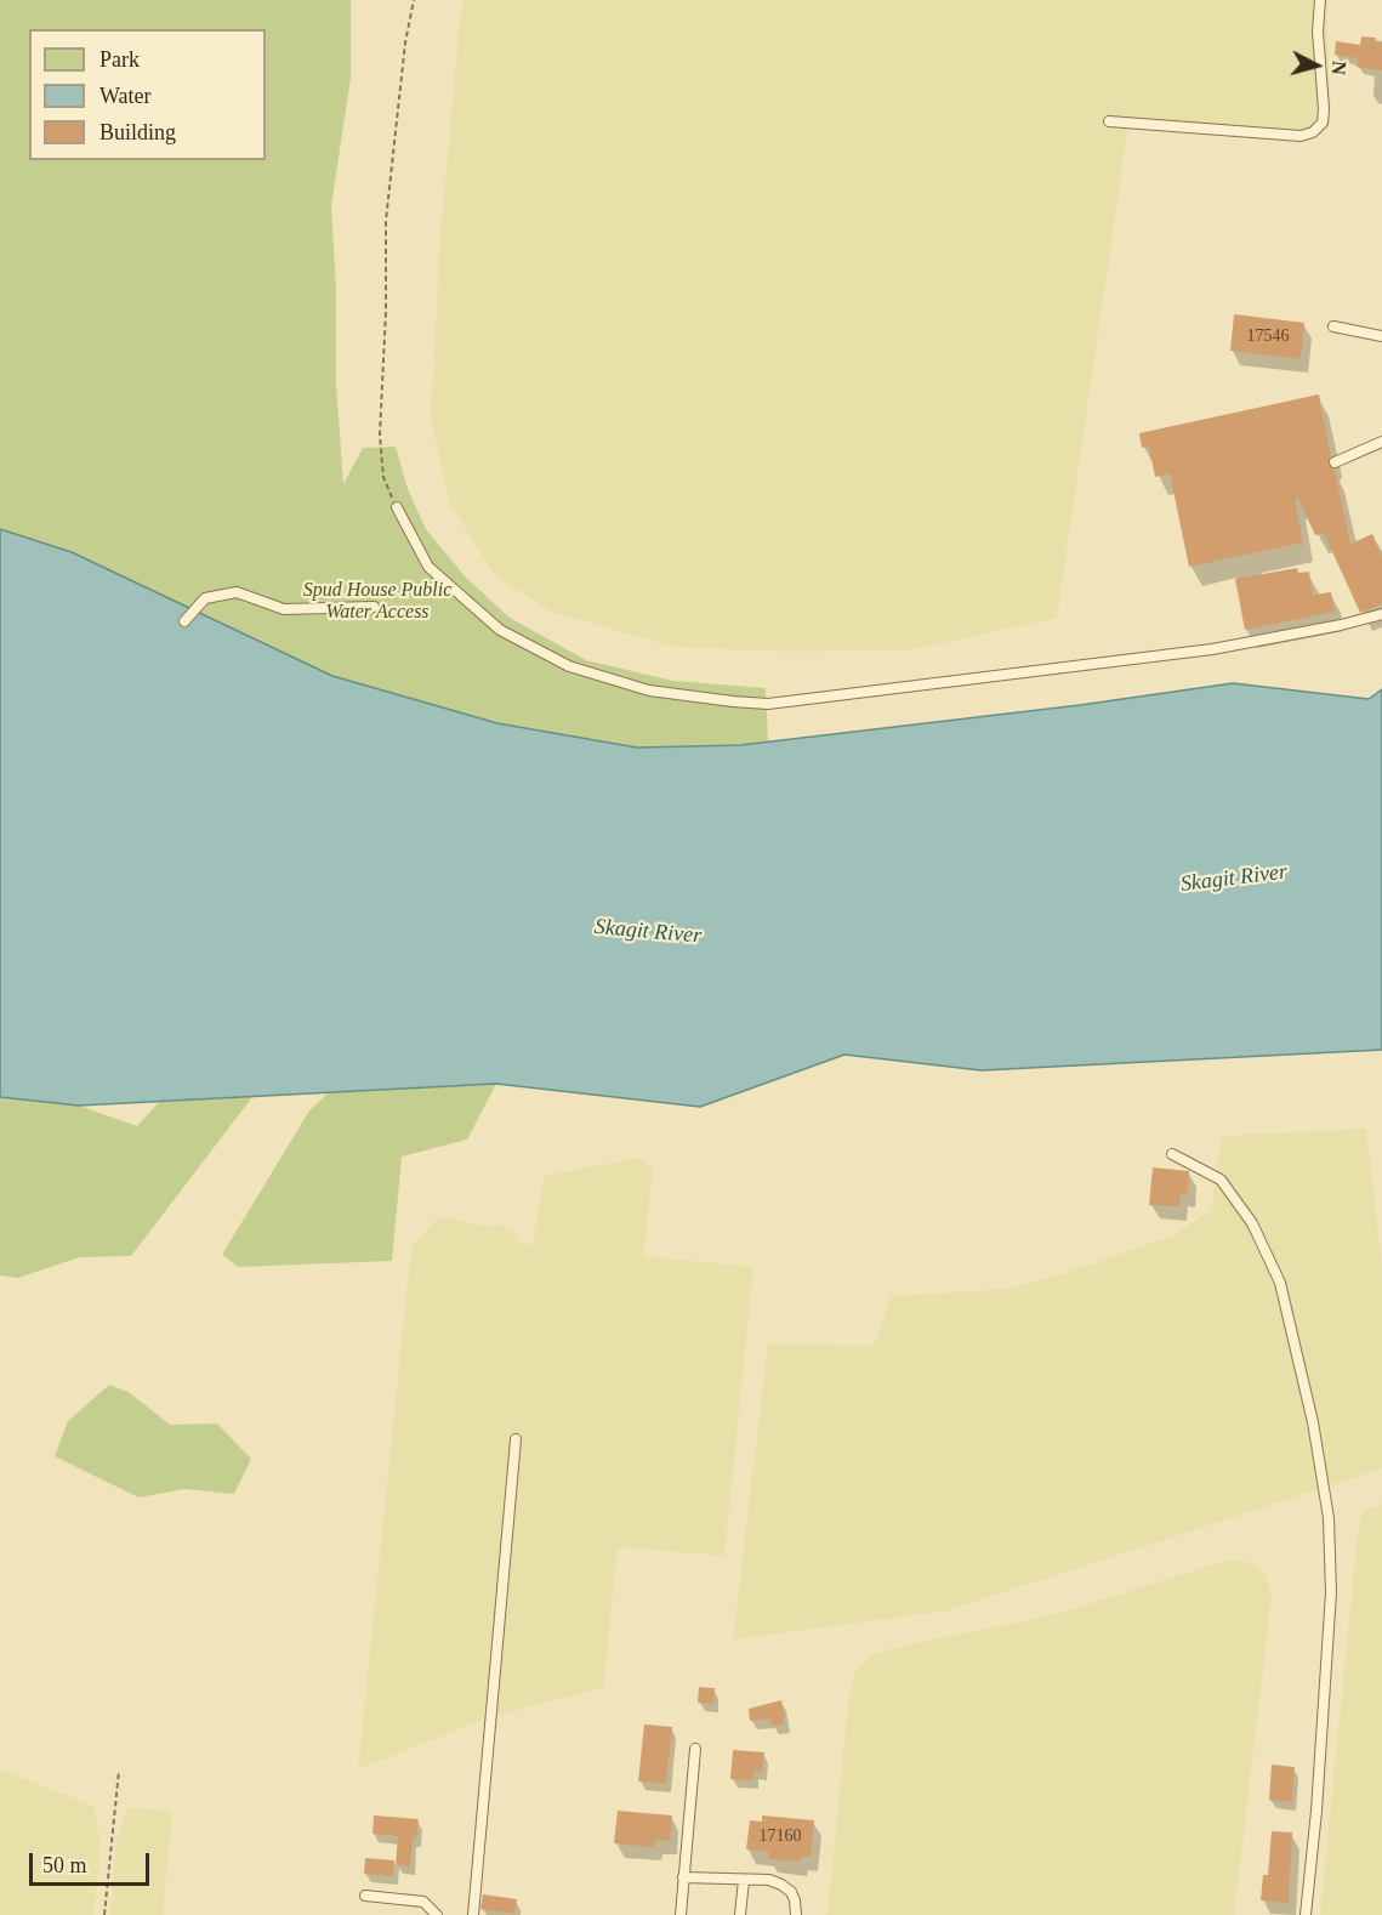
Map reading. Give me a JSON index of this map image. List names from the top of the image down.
{
  "water": ["Skagit River"],
  "parks": ["Spud House Public Water Access"],
  "house_numbers": ["17546", "17160"],
  "legend": ["Park", "Water", "Building"],
  "scale_bar": "50 m",
  "north": "right"
}
